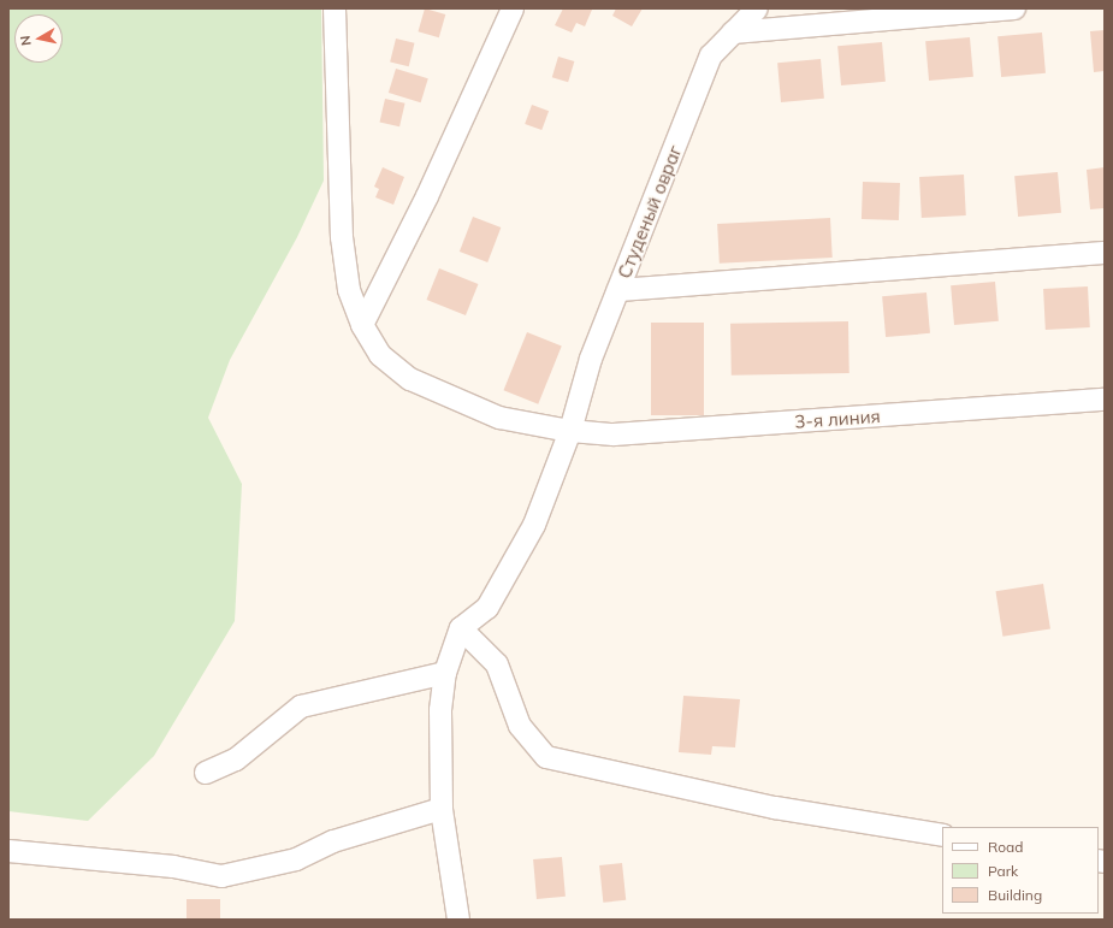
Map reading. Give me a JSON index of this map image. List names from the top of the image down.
{
  "streets": {
    "street": ["Студеный овраг", "3-я линия"]
  },
  "crossings": [
    ["Студеный овраг", "3-я линия"]
  ],
  "legend": ["Road", "Park", "Building"],
  "north": "left"
}
